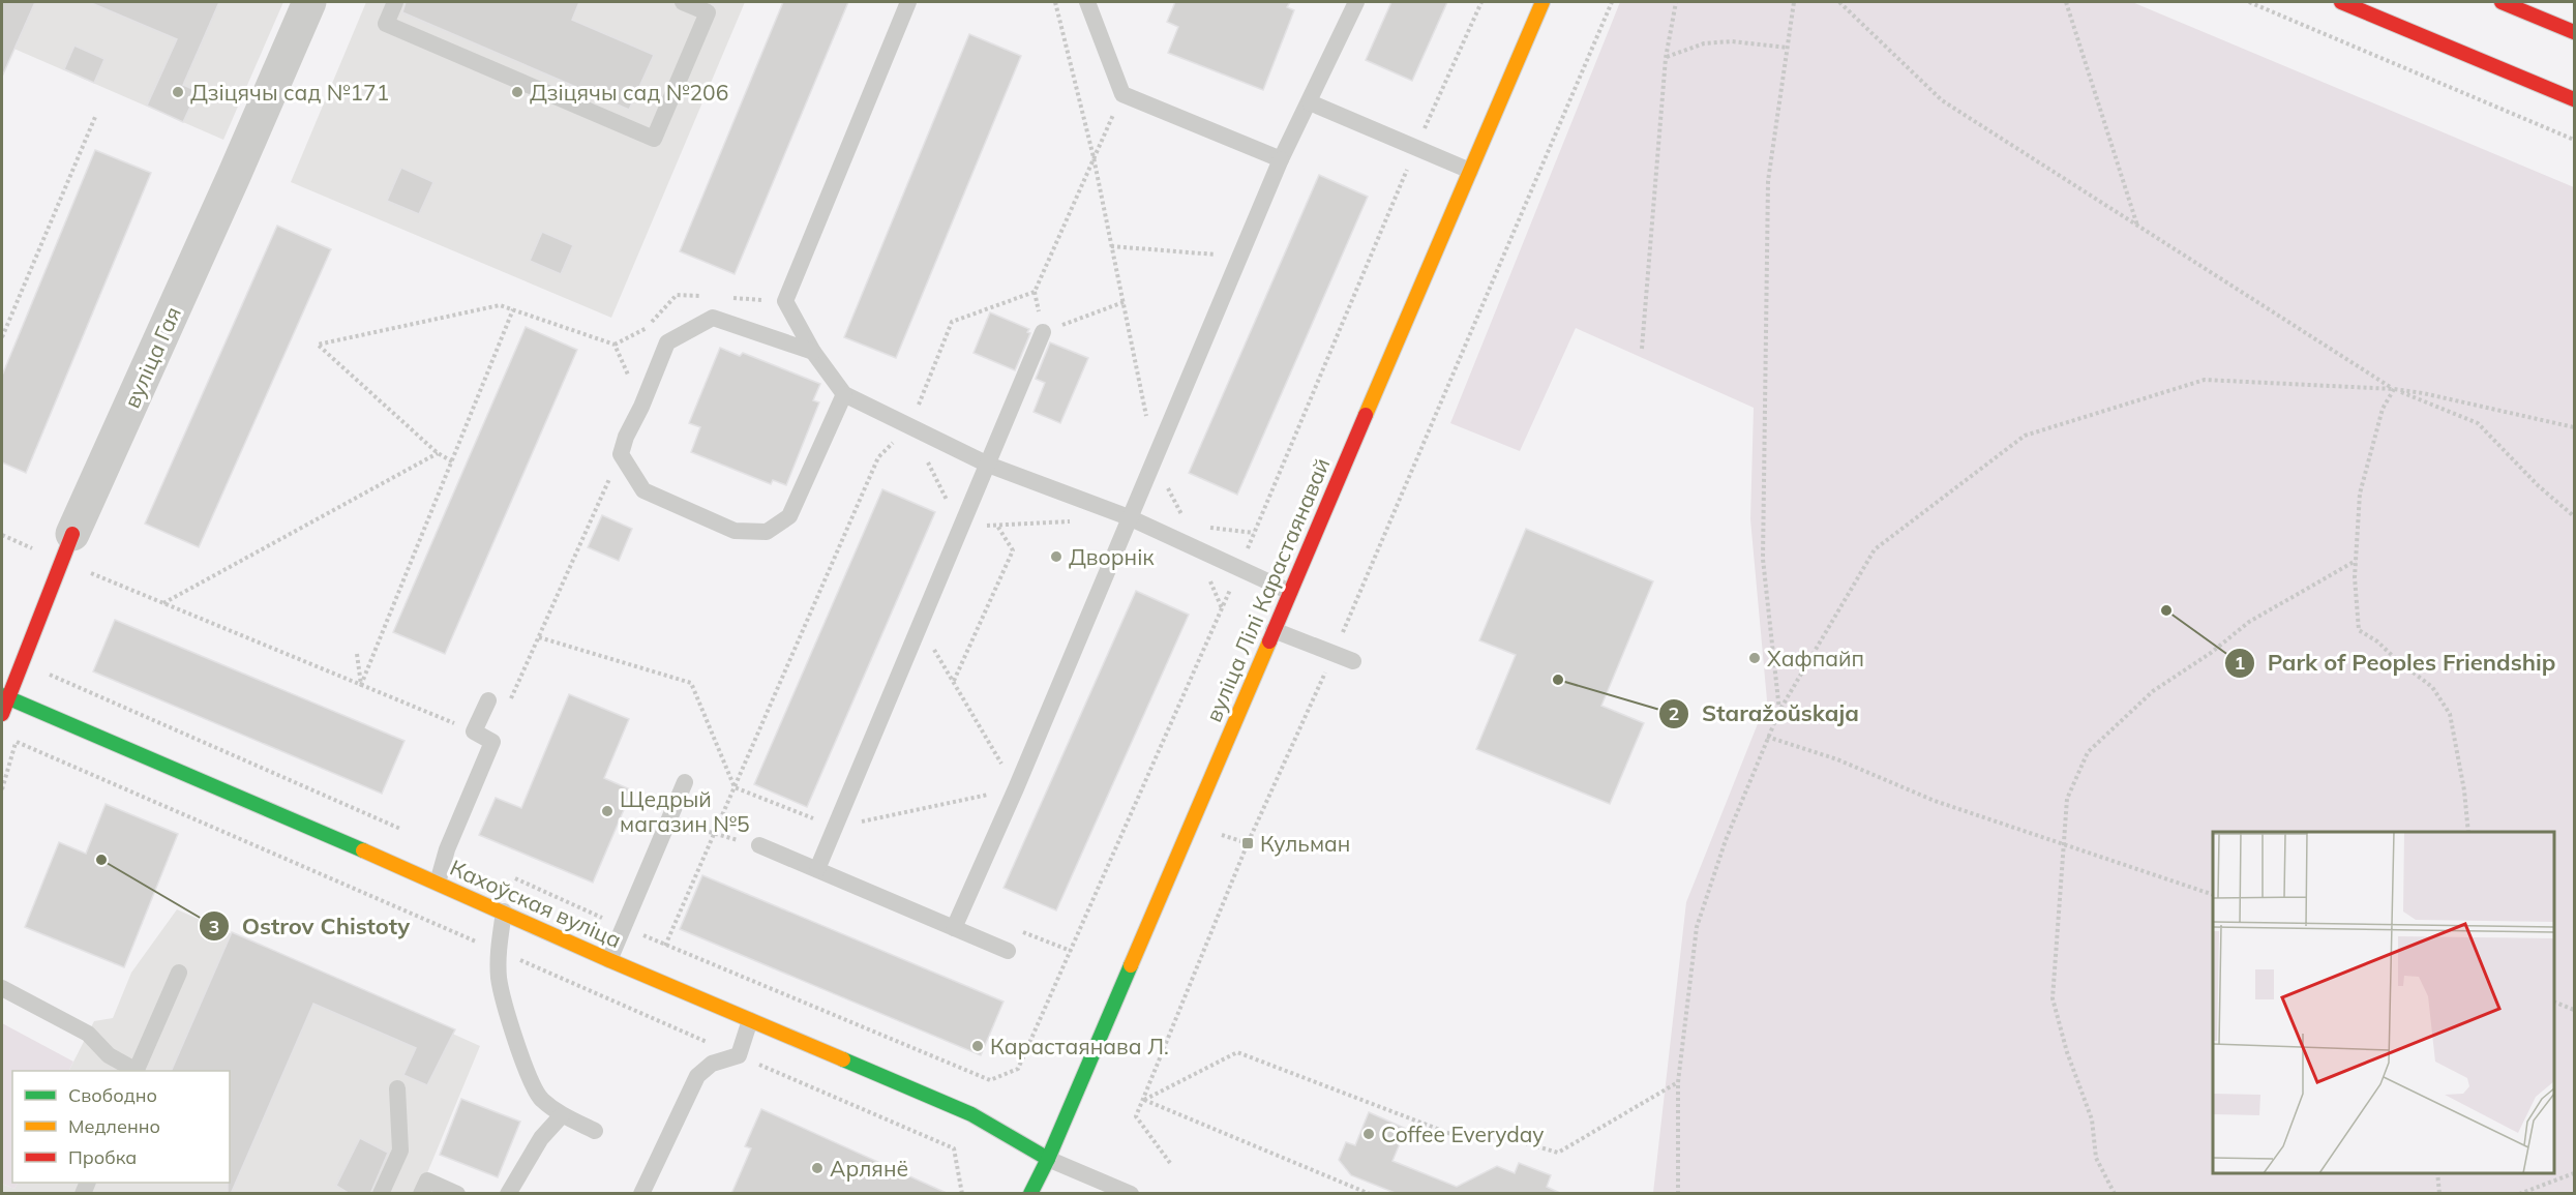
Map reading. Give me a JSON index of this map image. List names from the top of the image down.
{
  "streets": {
    "main road": ["вуліца Гая", "вуліца Лілі Карастаянавай", "Кахоўская вуліца"]
  },
  "crossings": [
    ["вуліца Гая", "Кахоўская вуліца"],
    ["вуліца Лілі Карастаянавай", "Кахоўская вуліца"]
  ],
  "places": {
    "other": [
      "Дзіцячы сад №171",
      "Дзіцячы сад №206",
      "Дворнік",
      "Park of Peoples Friendship",
      "Хафпайп",
      "Staražoŭskaja",
      "Щедрый магазин №5",
      "Ostrov Chistoty",
      "Карастаянава Л.",
      "Coffee Everyday",
      "Арлянё"
    ],
    "transit": ["Кульман"]
  },
  "legend": ["Свободно", "Медленно", "Пробка"]
}
